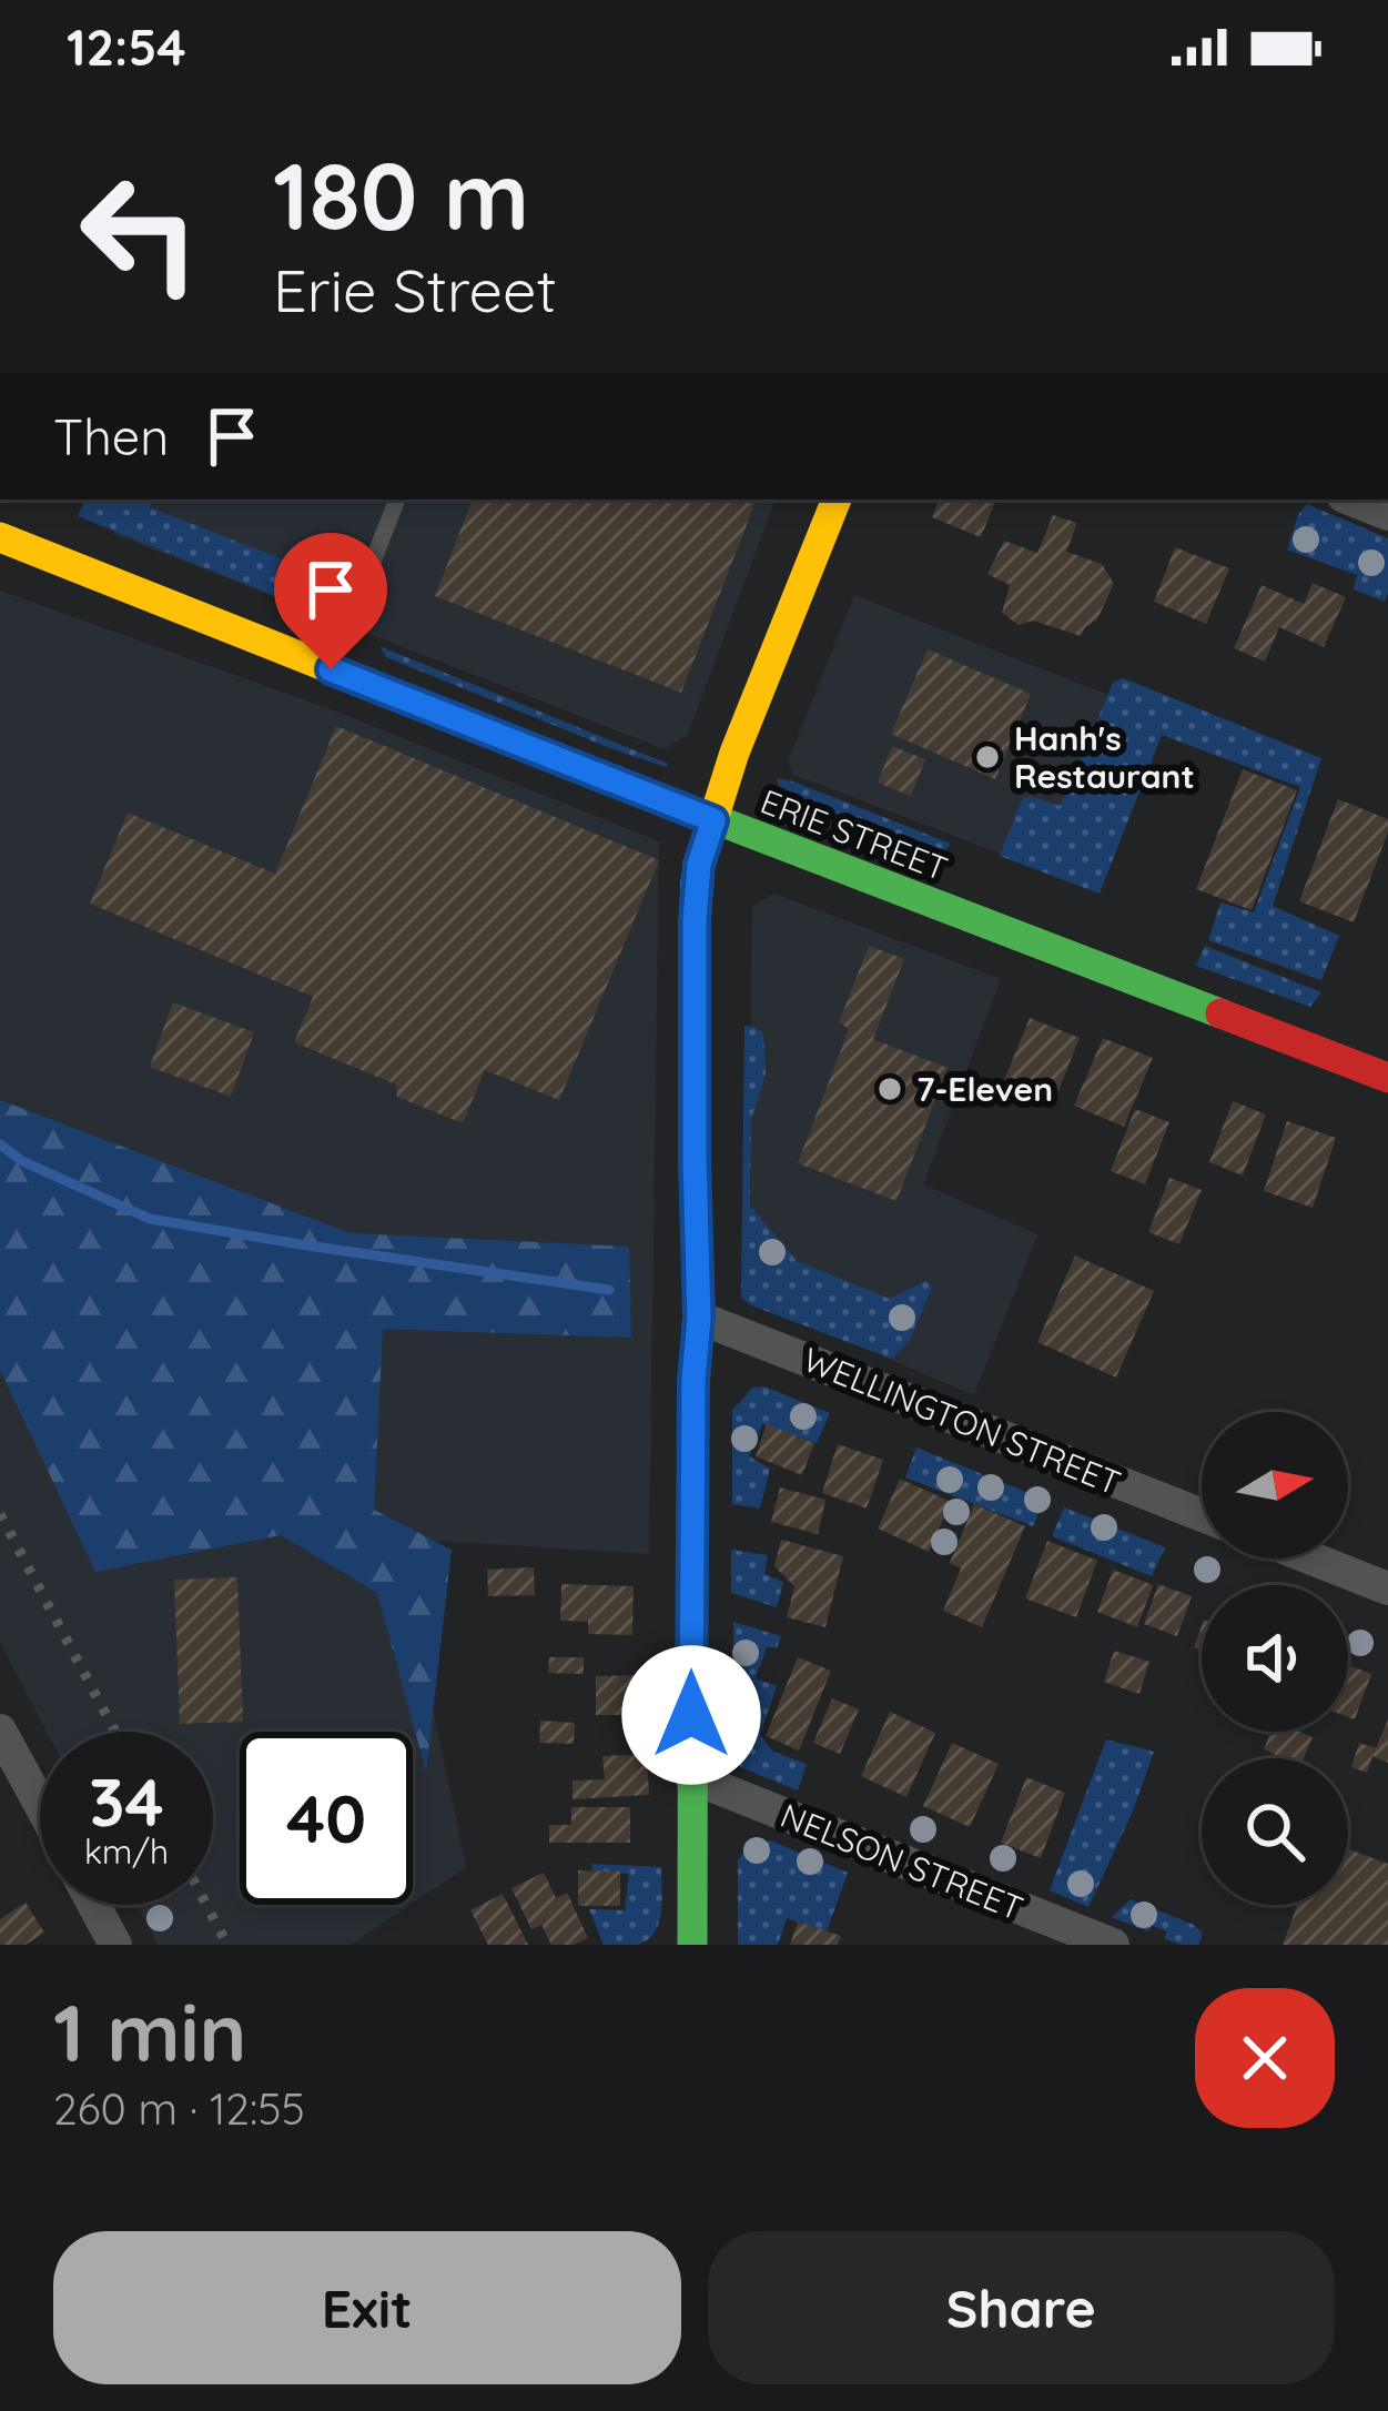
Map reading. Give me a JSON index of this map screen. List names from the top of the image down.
{
  "streets": {
    "main road": ["ERIE STREET"],
    "street": ["WELLINGTON STREET", "NELSON STREET"]
  },
  "places": ["Hanh's Restaurant", "7-Eleven"],
  "north": "right",
  "page": {
    "status": "12:54",
    "turn": ["180 m", "Erie Street"],
    "then": "Then",
    "speed": "34 km/h",
    "limit": "40",
    "heading": ["1 min", "260 m · 12:55"],
    "buttons": ["Exit", "Share"]
  }
}
